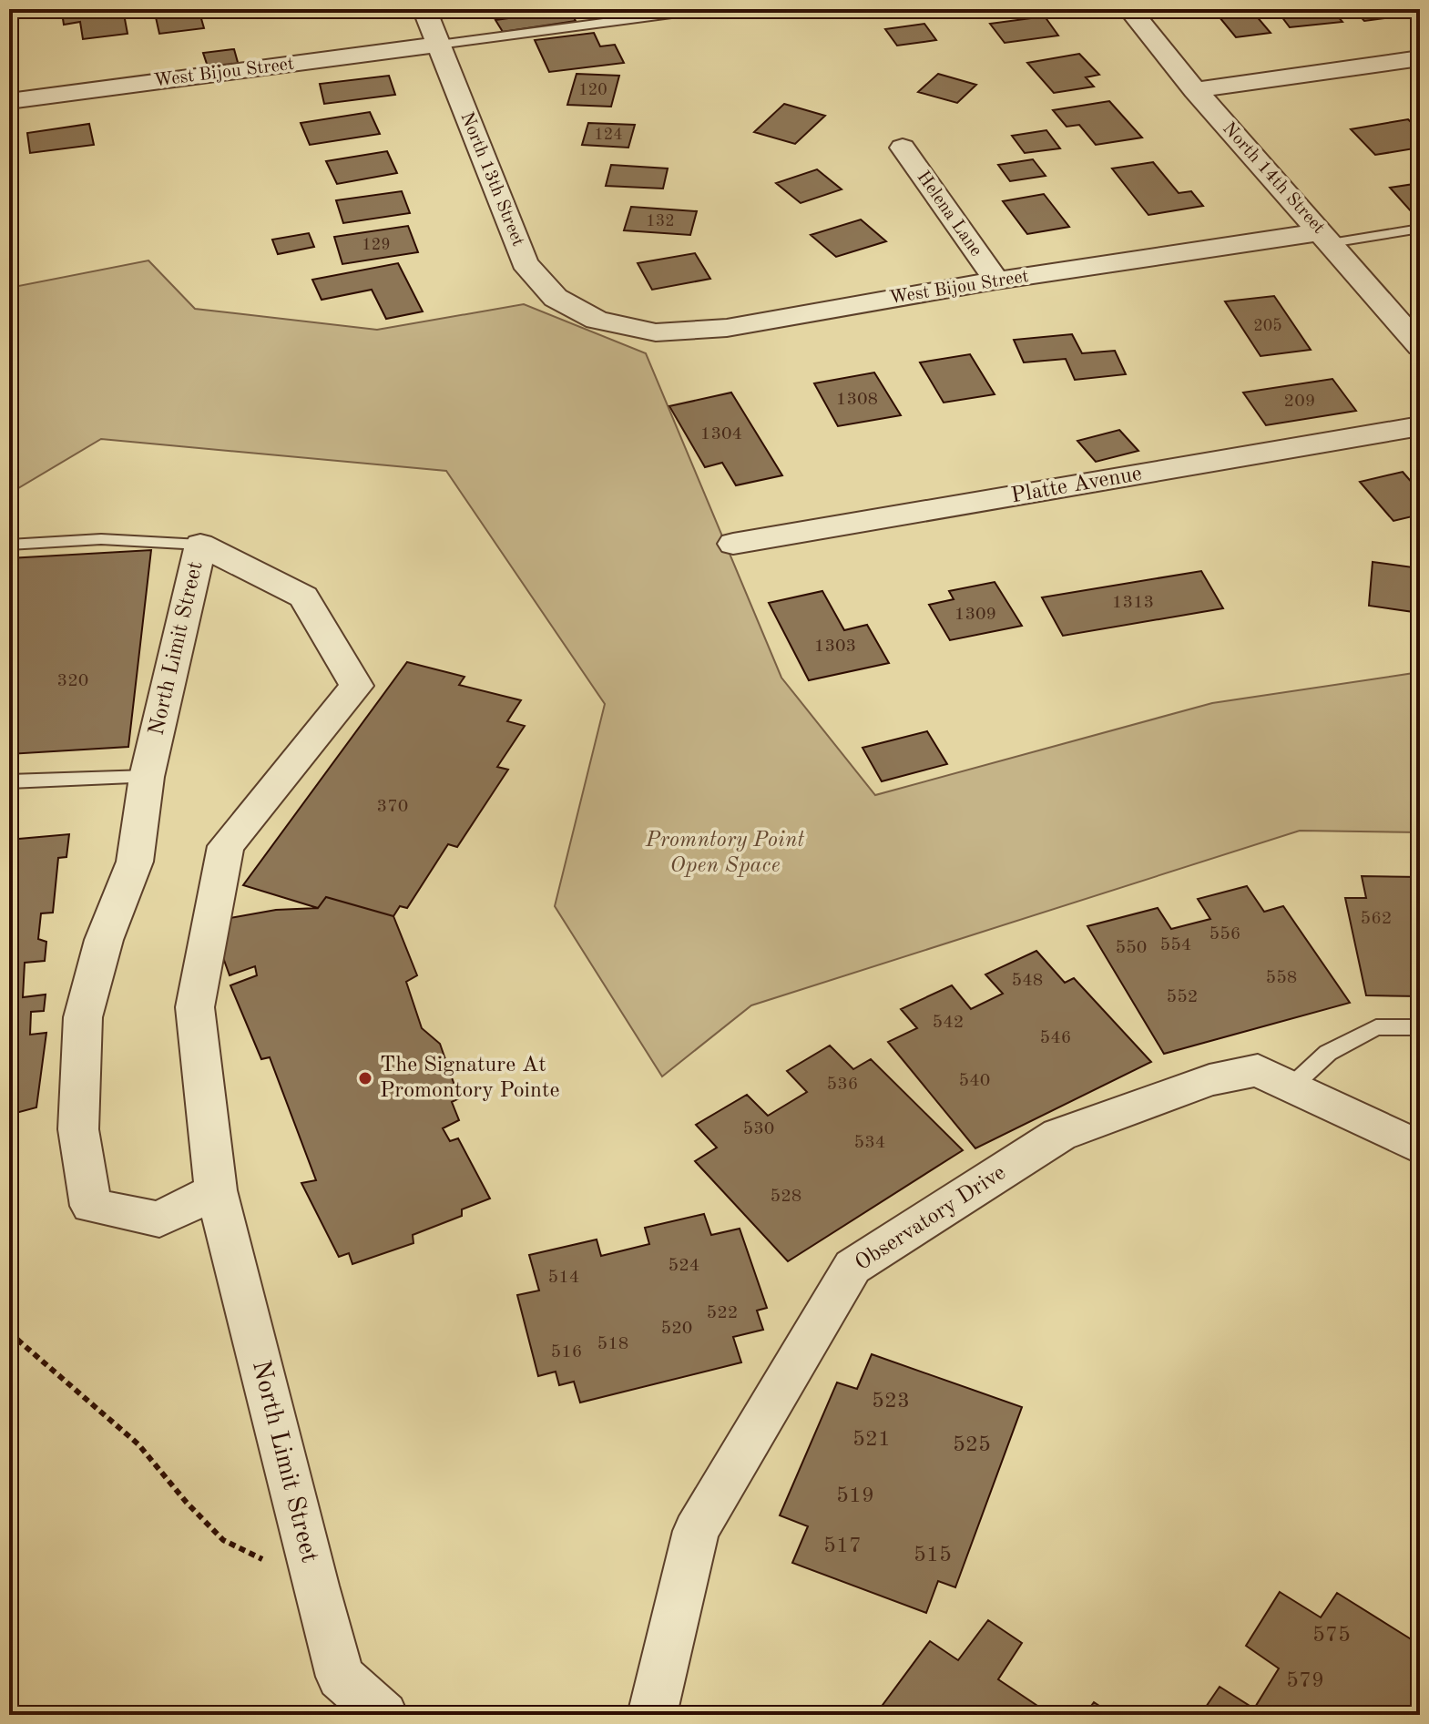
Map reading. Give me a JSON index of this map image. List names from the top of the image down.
{
  "streets": {
    "street": [
      "West Bijou Street",
      "North 14th Street",
      "North 13th Street",
      "Helena Lane",
      "Platte Avenue",
      "North Limit Street",
      "Observatory Drive"
    ]
  },
  "crossings": [
    ["West Bijou Street", "North 14th Street"],
    ["West Bijou Street", "North 13th Street"],
    ["West Bijou Street", "Helena Lane"]
  ],
  "parks": ["Promntory Point Open Space"],
  "places": ["The Signature At Promontory Pointe"],
  "house_numbers": [
    "120",
    "124",
    "132",
    "129",
    "205",
    "1308",
    "209",
    "1304",
    "1313",
    "1309",
    "1303",
    "320",
    "370",
    "562",
    "556",
    "554",
    "550",
    "558",
    "548",
    "552",
    "542",
    "546",
    "540",
    "536",
    "530",
    "534",
    "528",
    "524",
    "514",
    "522",
    "520",
    "518",
    "516",
    "523",
    "521",
    "525",
    "519",
    "517",
    "515",
    "575",
    "579"
  ]
}
